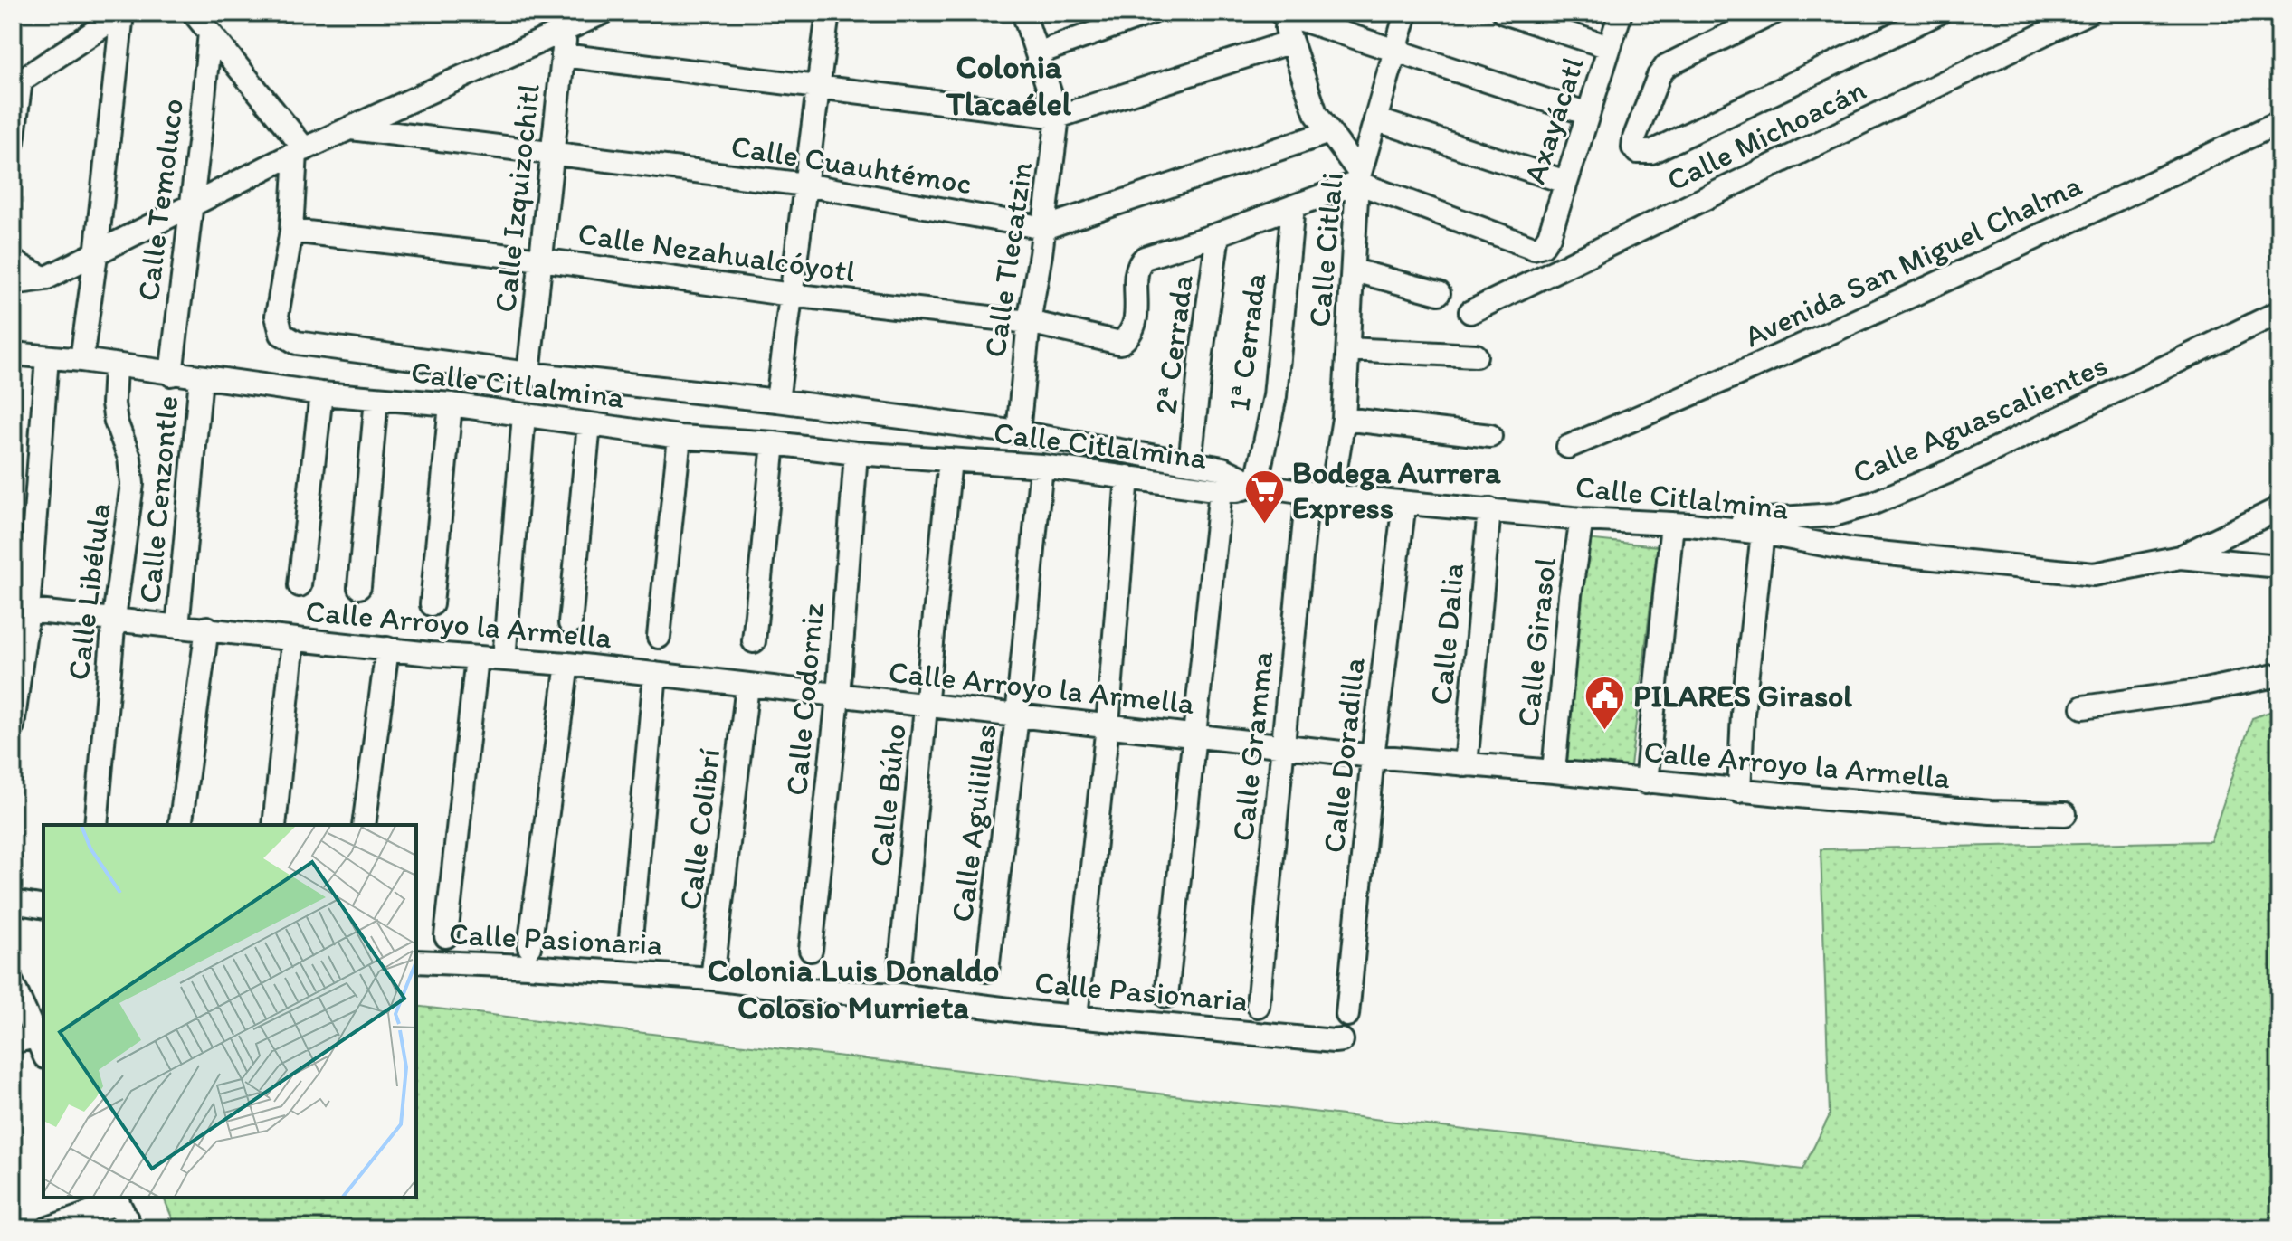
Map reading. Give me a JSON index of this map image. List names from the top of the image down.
{
  "streets": {
    "street": [
      "Axayácatl",
      "Calle Michoacán",
      "Calle Cuauhtémoc",
      "Calle Izquizochitl",
      "Calle Temoluco",
      "Calle Citlali",
      "Calle Nezahualcóyotl",
      "Calle Tlecatzin",
      "Avenida San Miguel Chalma",
      "1ª Cerrada",
      "2ª Cerrada",
      "Calle Citlalmina",
      "Calle Aguascalientes",
      "Calle Cenzontle",
      "Calle Libélula",
      "Calle Arroyo la Armella",
      "Calle Dalia",
      "Calle Girasol",
      "Calle Codorniz",
      "Calle Gramma",
      "Calle Doradilla",
      "Calle Búho",
      "Calle Aguilillas",
      "Calle Colibrí",
      "Calle Pasionaria"
    ]
  },
  "crossings": [
    ["Axayácatl", "Calle Citlali"],
    ["Calle Cuauhtémoc", "Calle Izquizochitl"],
    ["Calle Cuauhtémoc", "Calle Tlecatzin"],
    ["Calle Izquizochitl", "Calle Nezahualcóyotl"],
    ["Calle Temoluco", "Calle Citlalmina"],
    ["Calle Citlali", "Calle Citlalmina"],
    ["Calle Nezahualcóyotl", "Calle Tlecatzin"],
    ["Calle Nezahualcóyotl", "2ª Cerrada"],
    ["1ª Cerrada", "Calle Citlalmina"],
    ["Calle Citlalmina", "Calle Aguascalientes"],
    ["Calle Citlalmina", "Calle Cenzontle"],
    ["Calle Citlalmina", "Calle Libélula"],
    ["Calle Citlalmina", "Calle Dalia"],
    ["Calle Citlalmina", "Calle Girasol"],
    ["Calle Citlalmina", "Calle Codorniz"],
    ["Calle Citlalmina", "Calle Gramma"],
    ["Calle Citlalmina", "Calle Doradilla"],
    ["Calle Citlalmina", "Calle Búho"],
    ["Calle Citlalmina", "Calle Aguilillas"],
    ["Calle Cenzontle", "Calle Arroyo la Armella"],
    ["Calle Libélula", "Calle Arroyo la Armella"],
    ["Calle Arroyo la Armella", "Calle Dalia"],
    ["Calle Arroyo la Armella", "Calle Girasol"],
    ["Calle Arroyo la Armella", "Calle Codorniz"],
    ["Calle Arroyo la Armella", "Calle Gramma"],
    ["Calle Arroyo la Armella", "Calle Doradilla"],
    ["Calle Arroyo la Armella", "Calle Búho"],
    ["Calle Arroyo la Armella", "Calle Aguilillas"],
    ["Calle Arroyo la Armella", "Calle Colibrí"],
    ["Calle Colibrí", "Calle Pasionaria"]
  ],
  "districts": ["Colonia Tlacaélel", "Colonia Luis Donaldo Colosio Murrieta"],
  "places": {
    "supermarket": ["Bodega Aurrera Express"],
    "public building": ["PILARES Girasol"]
  }
}
